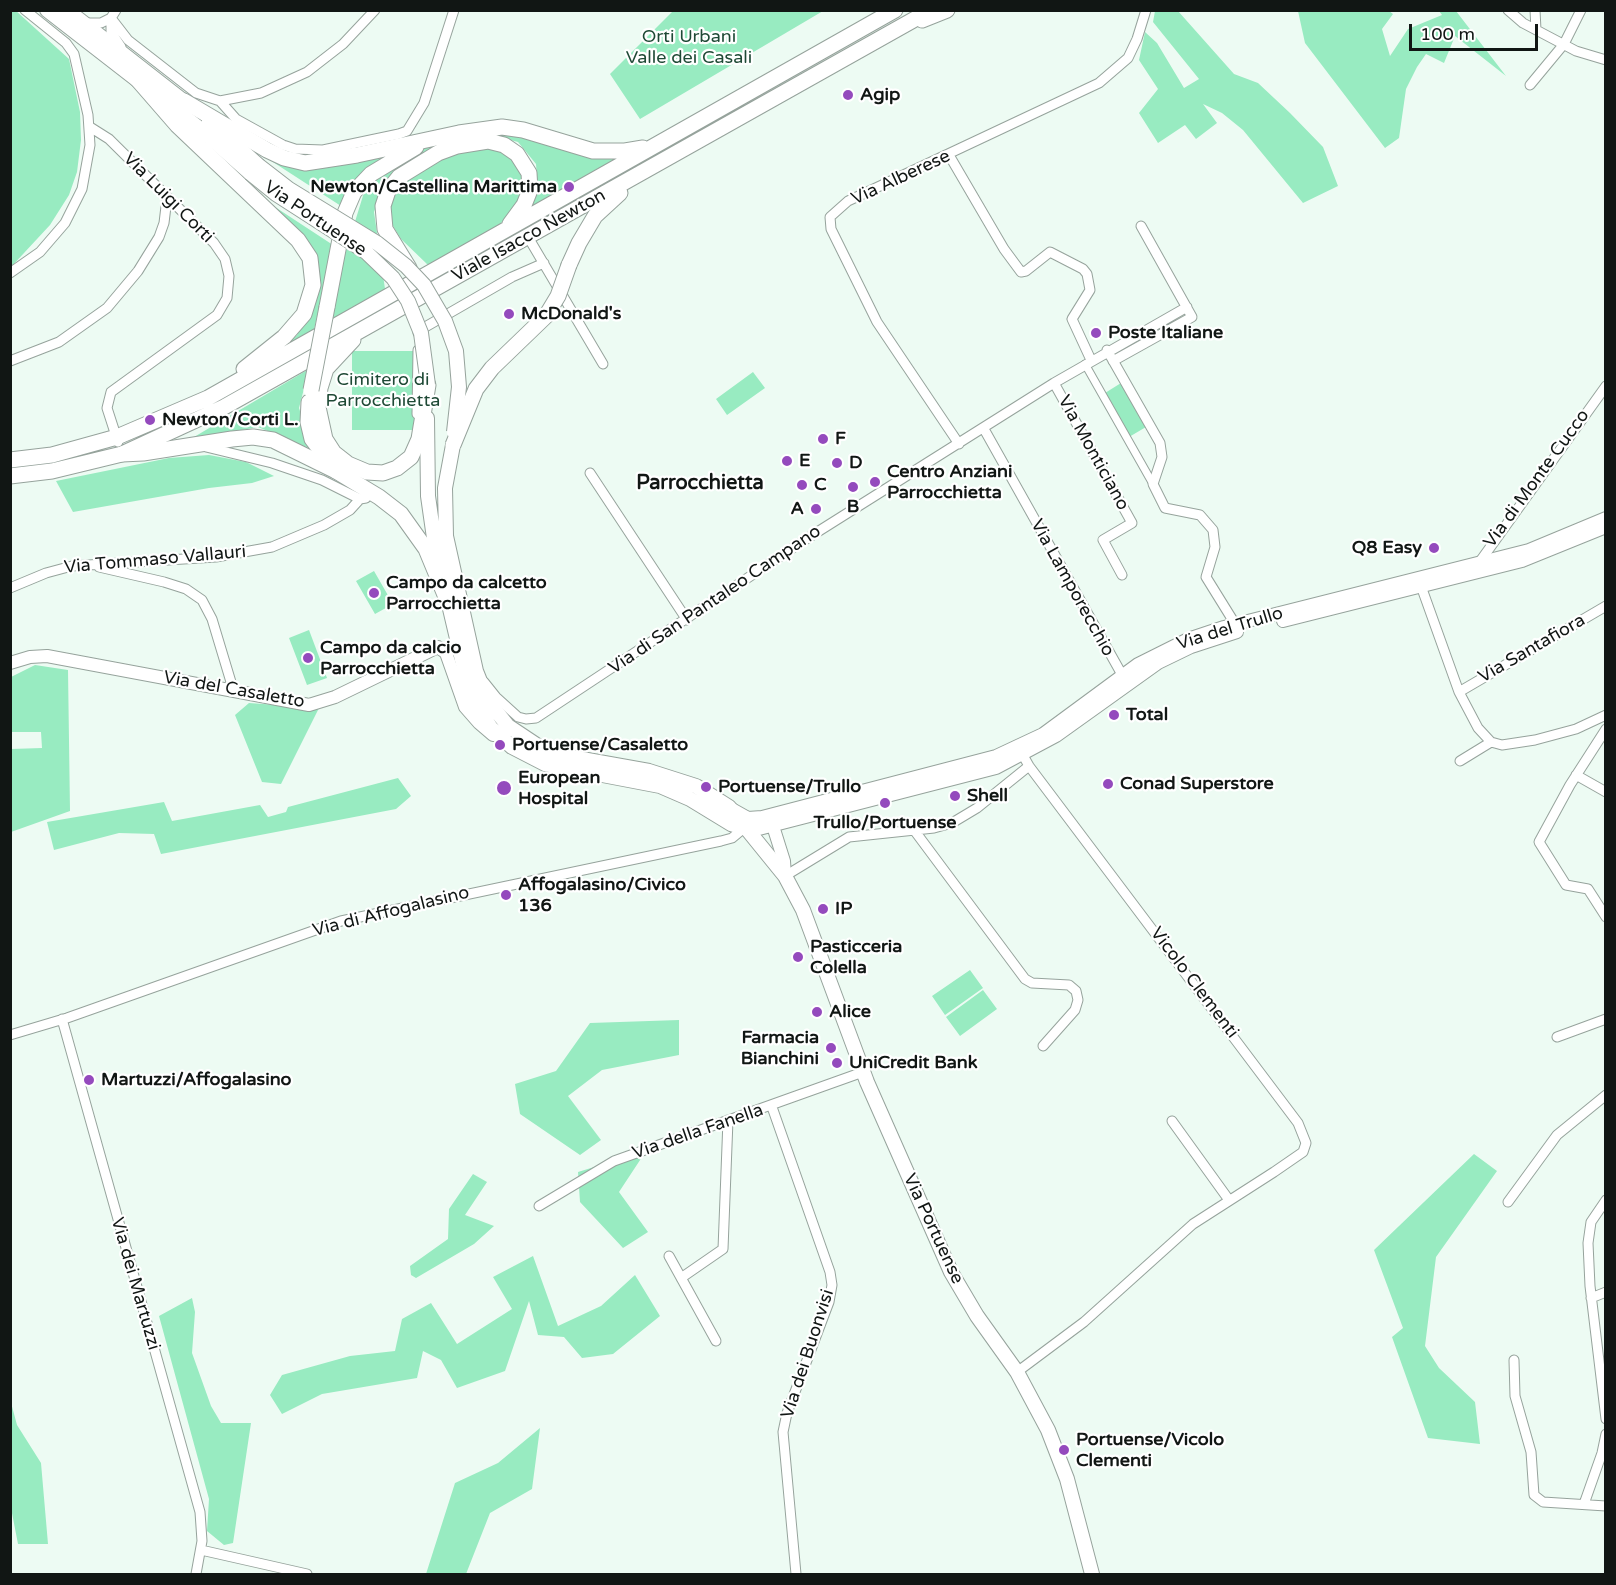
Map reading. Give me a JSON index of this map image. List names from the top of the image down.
{
  "streets": {
    "main road": ["Via Portuense", "Viale Isacco Newton"],
    "street": [
      "Via Alberese",
      "Via Luigi Corti",
      "Via Monticiano",
      "Via di Monte Cucco",
      "Via Tommaso Vallauri",
      "Via Lamporecchio",
      "Via di San Pantaleo Campano",
      "Via del Trullo",
      "Via Santafiora",
      "Via del Casaletto",
      "Via di Affogalasino",
      "Vicolo Clementi",
      "Via della Fanella",
      "Via dei Martuzzi",
      "Via dei Buonvisi"
    ]
  },
  "crossings": [
    ["Via Alberese", "Via di San Pantaleo Campano"],
    ["Via Luigi Corti", "Viale Isacco Newton"],
    ["Via Portuense", "Via di San Pantaleo Campano"],
    ["Via Portuense", "Via del Trullo"],
    ["Via Portuense", "Via del Casaletto"],
    ["Via Portuense", "Via di Affogalasino"],
    ["Via Portuense", "Vicolo Clementi"],
    ["Via Portuense", "Via della Fanella"],
    ["Via Monticiano", "Via di San Pantaleo Campano"],
    ["Via di Monte Cucco", "Via del Trullo"],
    ["Via Lamporecchio", "Via di San Pantaleo Campano"],
    ["Via Lamporecchio", "Via del Trullo"],
    ["Via del Trullo", "Via di Affogalasino"],
    ["Via del Trullo", "Vicolo Clementi"],
    ["Via di Affogalasino", "Via dei Martuzzi"],
    ["Via della Fanella", "Via dei Buonvisi"]
  ],
  "districts": ["Parrocchietta"],
  "parks": ["Orti Urbani Valle dei Casali", "Cimitero di Parrocchietta"],
  "places": [
    "Agip",
    "Newton/Castellina Marittima",
    "McDonald's",
    "Poste Italiane",
    "Newton/Corti L.",
    "F",
    "E",
    "D",
    "Centro Anziani Parrocchietta",
    "C",
    "B",
    "A",
    "Q8 Easy",
    "Campo da calcetto Parrocchietta",
    "Campo da calcio Parrocchietta",
    "Total",
    "Portuense/Casaletto",
    "Conad Superstore",
    "Portuense/Trullo",
    "European Hospital",
    "Shell",
    "Trullo/Portuense",
    "Affogalasino/Civico 136",
    "IP",
    "Pasticceria Colella",
    "Alice",
    "Farmacia Bianchini",
    "UniCredit Bank",
    "Martuzzi/Affogalasino",
    "Portuense/Vicolo Clementi"
  ],
  "scale_bar": "100 m"
}
